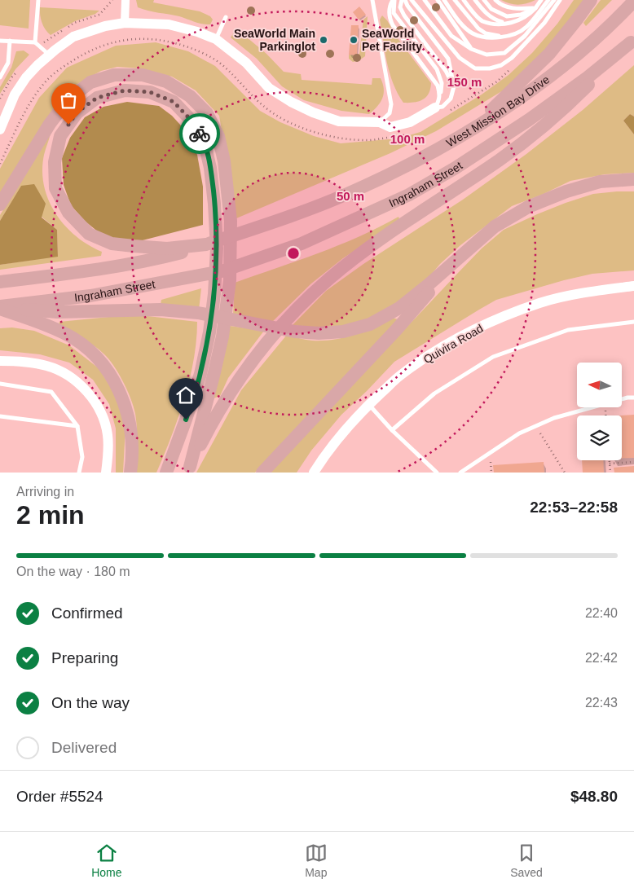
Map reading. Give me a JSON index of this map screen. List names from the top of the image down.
{
  "streets": {
    "main road": ["West Mission Bay Drive", "Ingraham Street"],
    "street": ["Quivira Road"]
  },
  "crossings": [
    ["West Mission Bay Drive", "Ingraham Street"]
  ],
  "places": ["SeaWorld Main Parkinglot", "SeaWorld Pet Facility"],
  "north": "left",
  "page": {
    "heading": ["2 min", "Arriving in", "22:53–22:58"],
    "panel": ["Order #5524", "$48.80"],
    "bar": "On the way · 180 m",
    "list": [
      ["Confirmed", "22:40"],
      ["Preparing", "22:42"],
      ["On the way", "22:43"],
      "Delivered"
    ],
    "tabs": ["Home", "Map", "Saved"]
  },
  "rings": ["150 m", "100 m", "50 m"]
}
